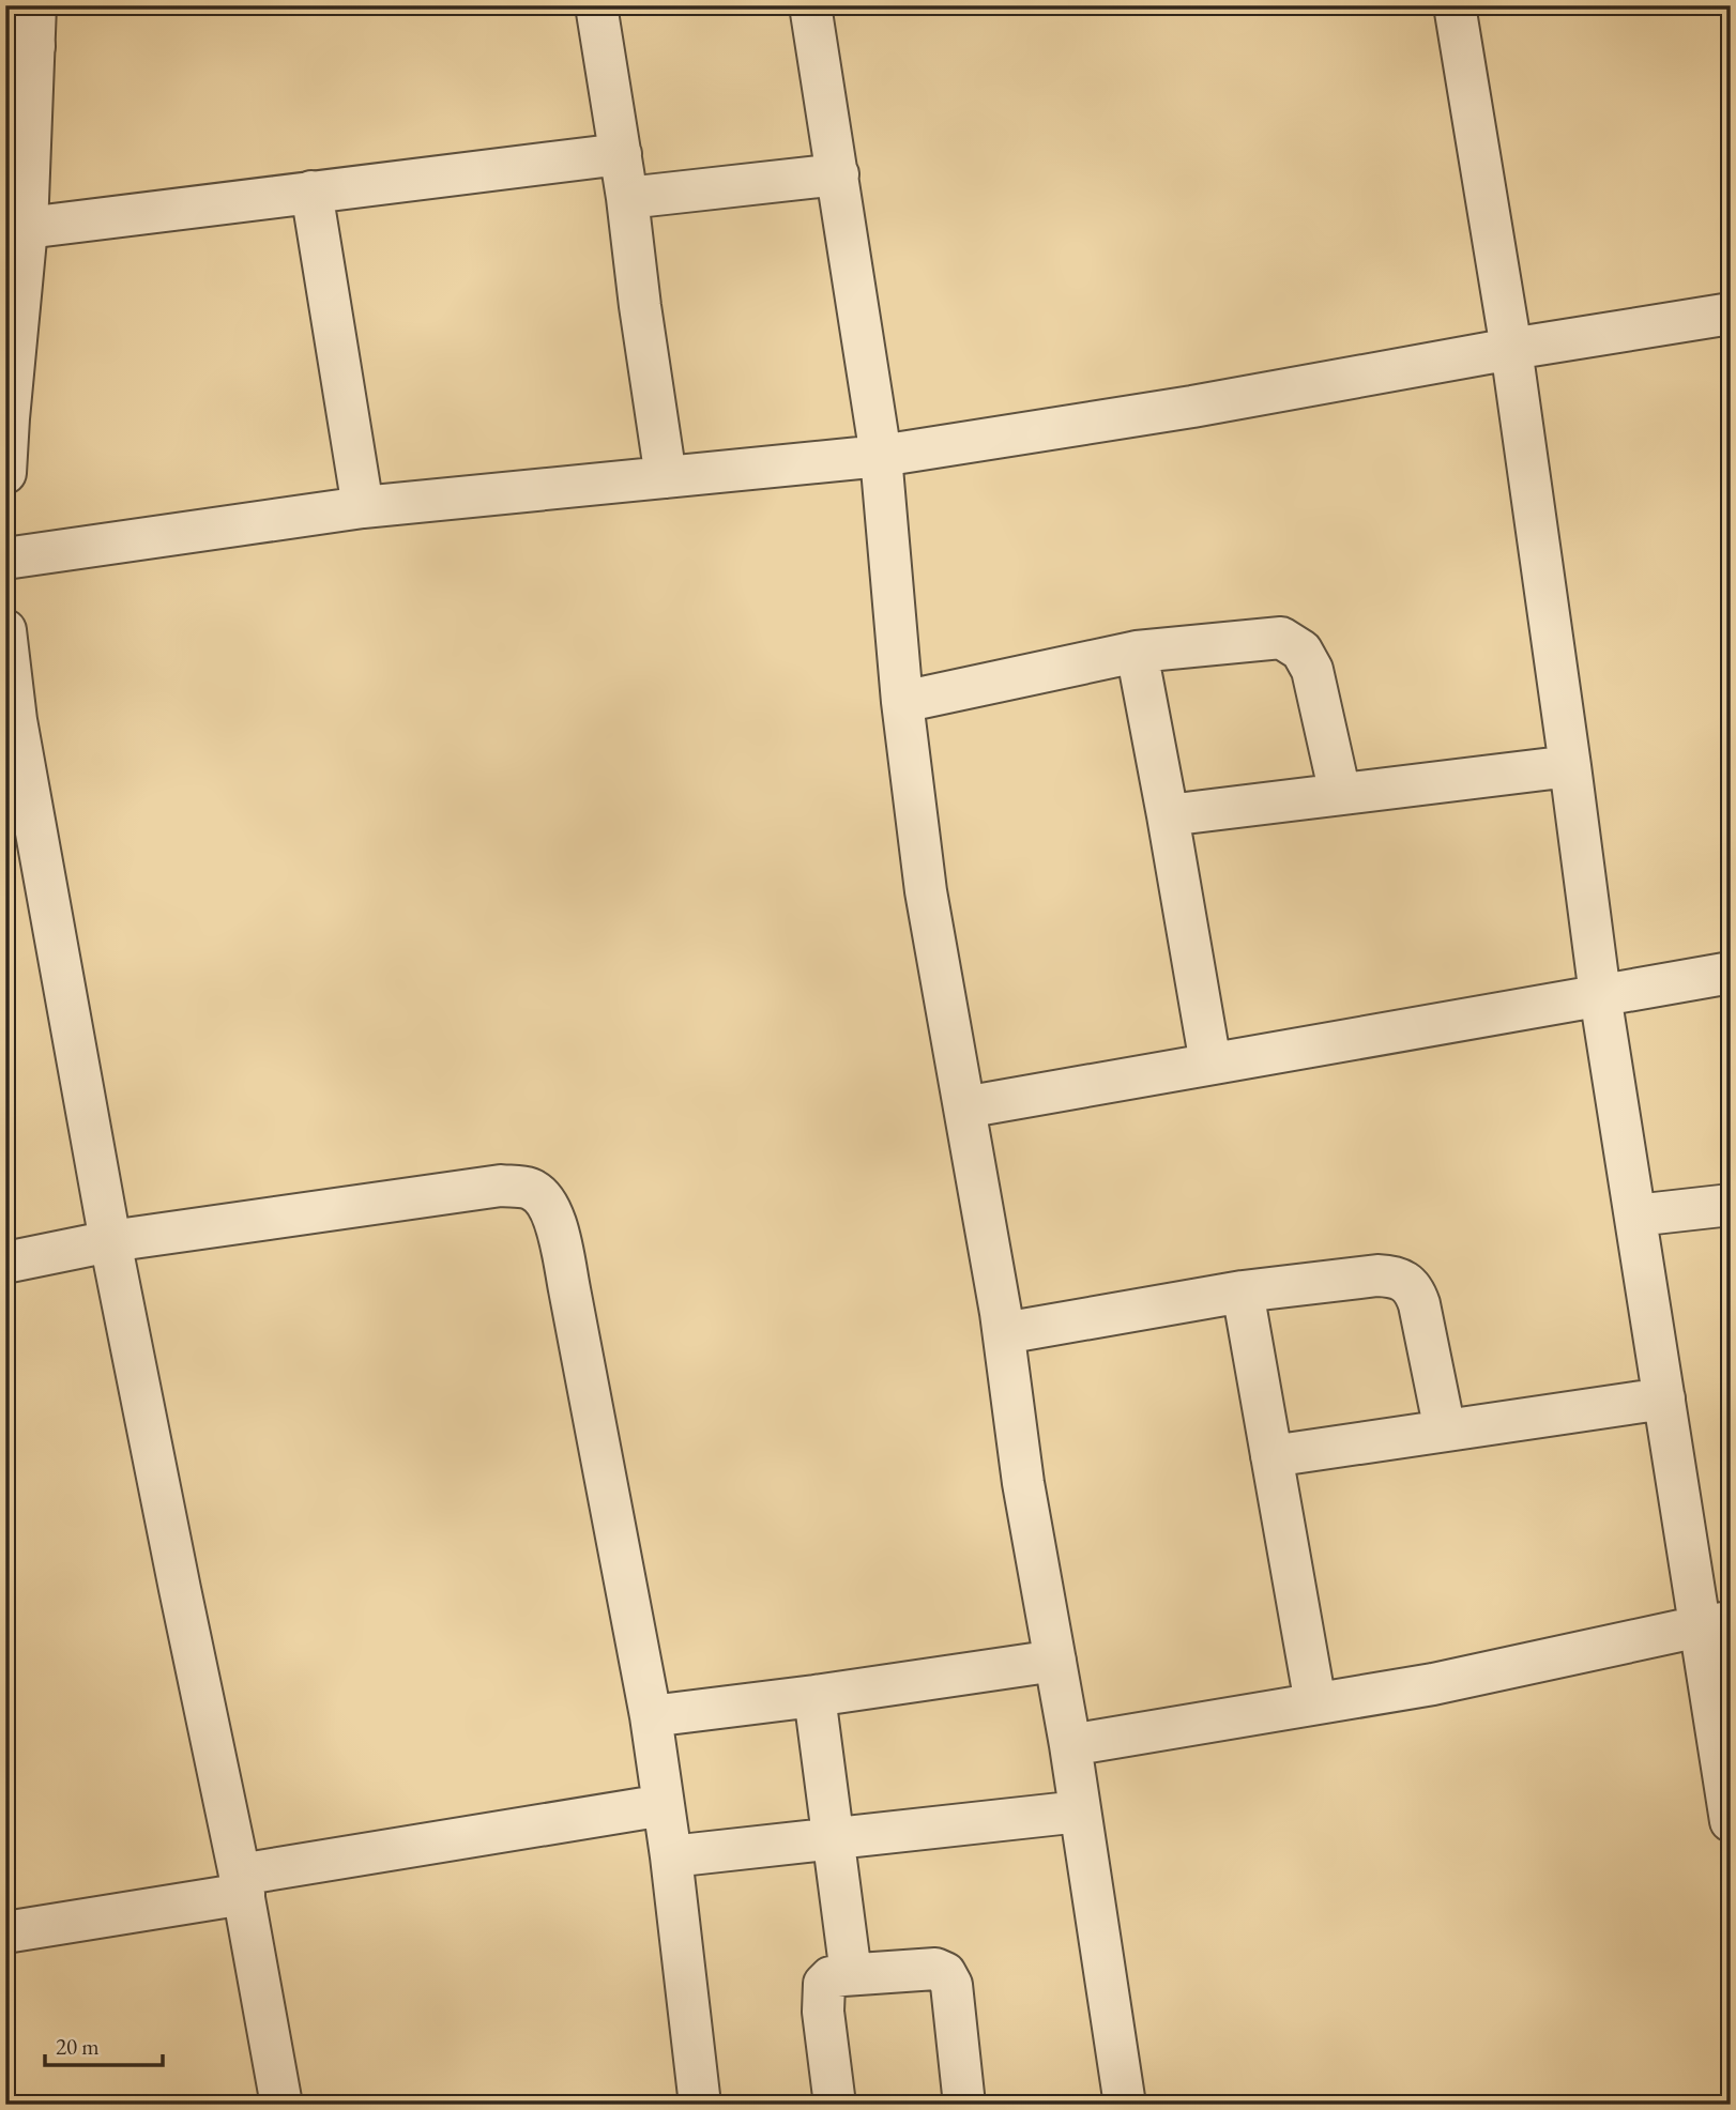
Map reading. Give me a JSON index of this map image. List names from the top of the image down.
{
  "scale_bar": "20 m"
}
